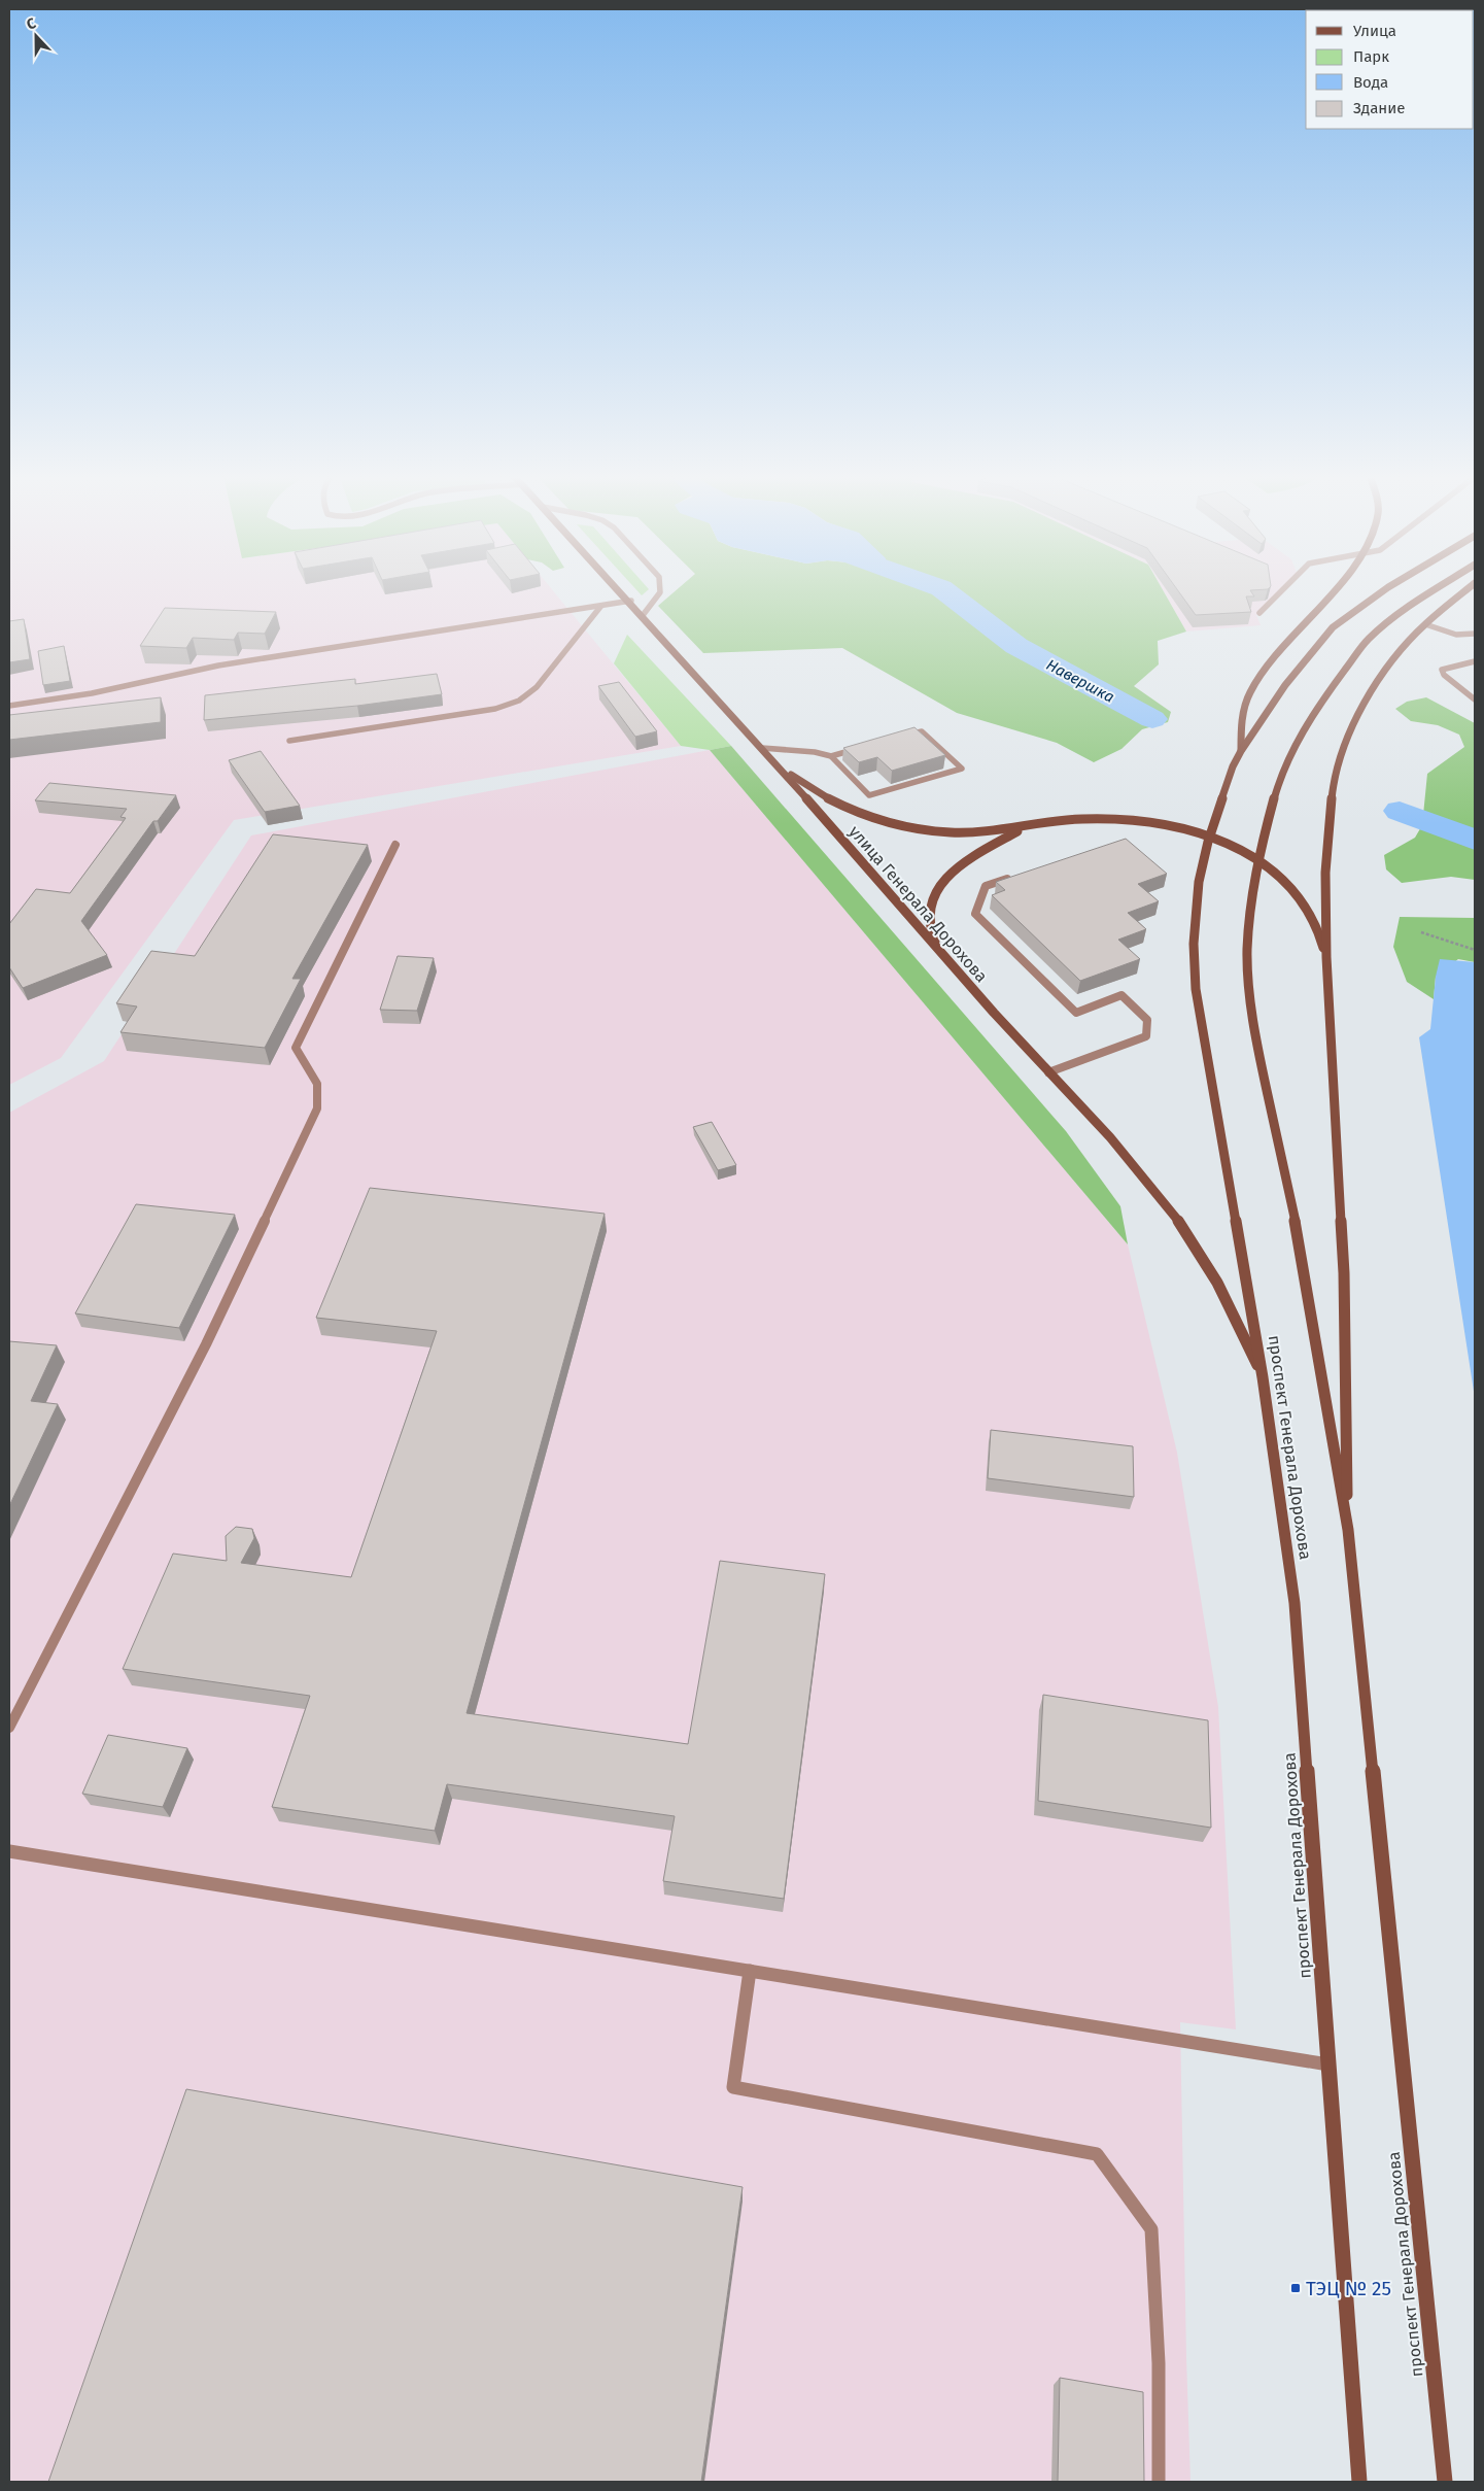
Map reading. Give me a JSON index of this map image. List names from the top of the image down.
{
  "streets": {
    "main road": ["улица Генерала Дорохова", "проспект Генерала Дорохова"]
  },
  "crossings": [
    ["улица Генерала Дорохова", "проспект Генерала Дорохова"]
  ],
  "water": ["Навершка"],
  "places": {
    "transit": ["ТЭЦ № 25"]
  },
  "legend": [
    "Улица",
    "Парк",
    "Вода",
    "Здание"
  ],
  "north": "top"
}
